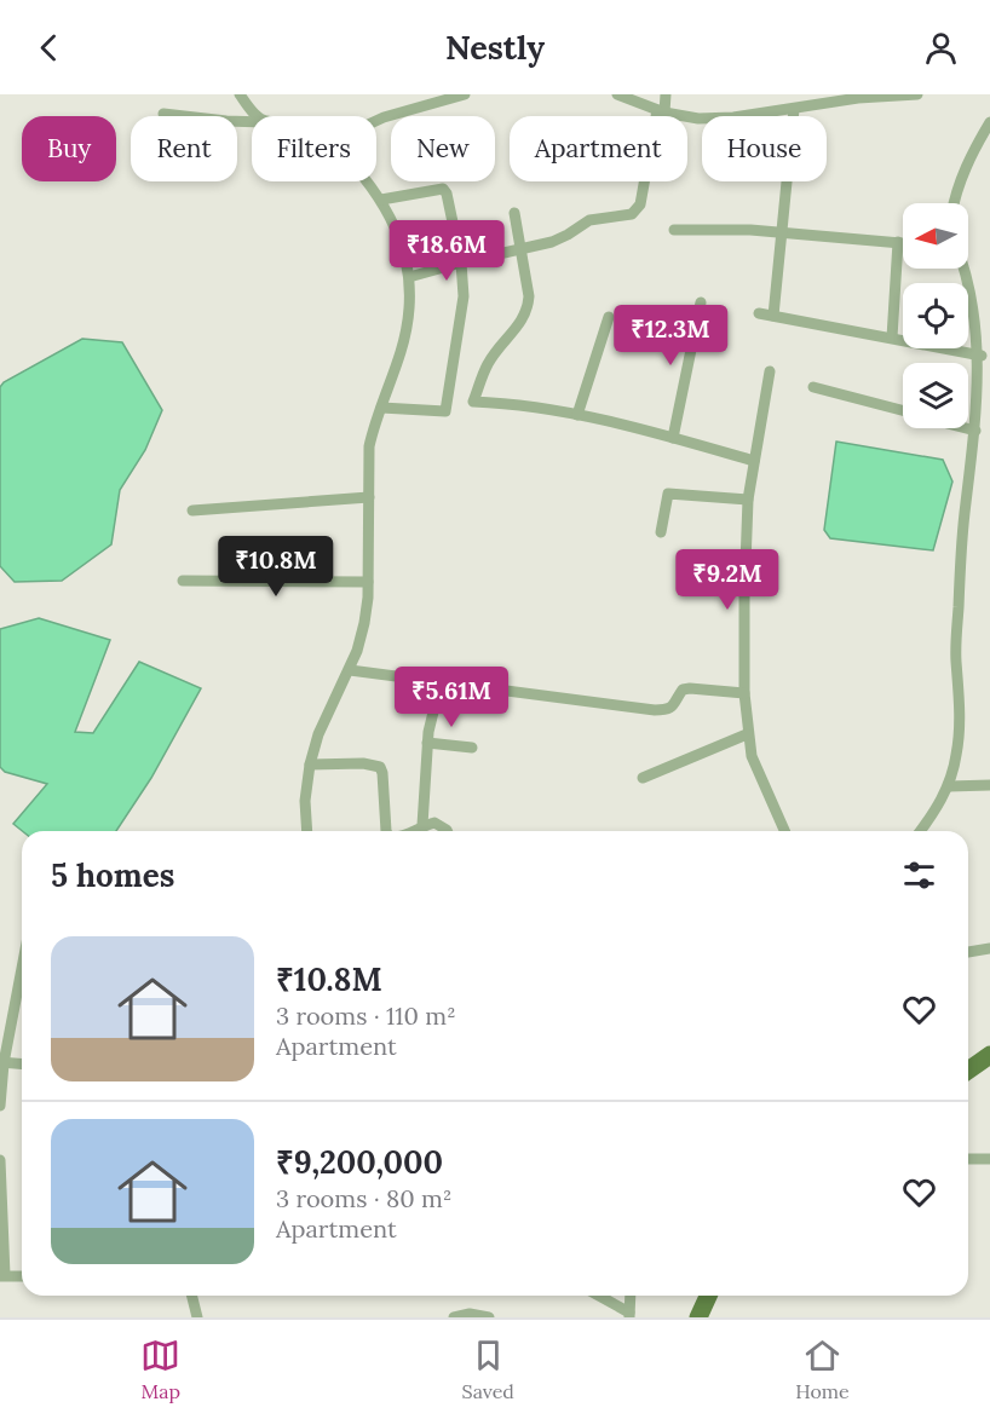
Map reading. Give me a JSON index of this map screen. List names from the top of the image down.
{
  "north": "left",
  "page": {
    "header": "Nestly",
    "chip": [
      "Buy",
      "Rent",
      "Filters",
      "New",
      "Apartment",
      "House"
    ],
    "price": [
      "₹18.6M",
      "₹12.3M",
      "₹10.8M",
      "₹9.2M",
      "₹5.61M"
    ],
    "heading": "5 homes",
    "list": [
      {
        "name": "₹10.8M",
        "note": "3 rooms · 110 m² · Apartment"
      },
      {
        "name": "₹9,200,000",
        "note": "3 rooms · 80 m² · Apartment"
      }
    ],
    "tabs": ["Map", "Saved", "Home"]
  }
}
